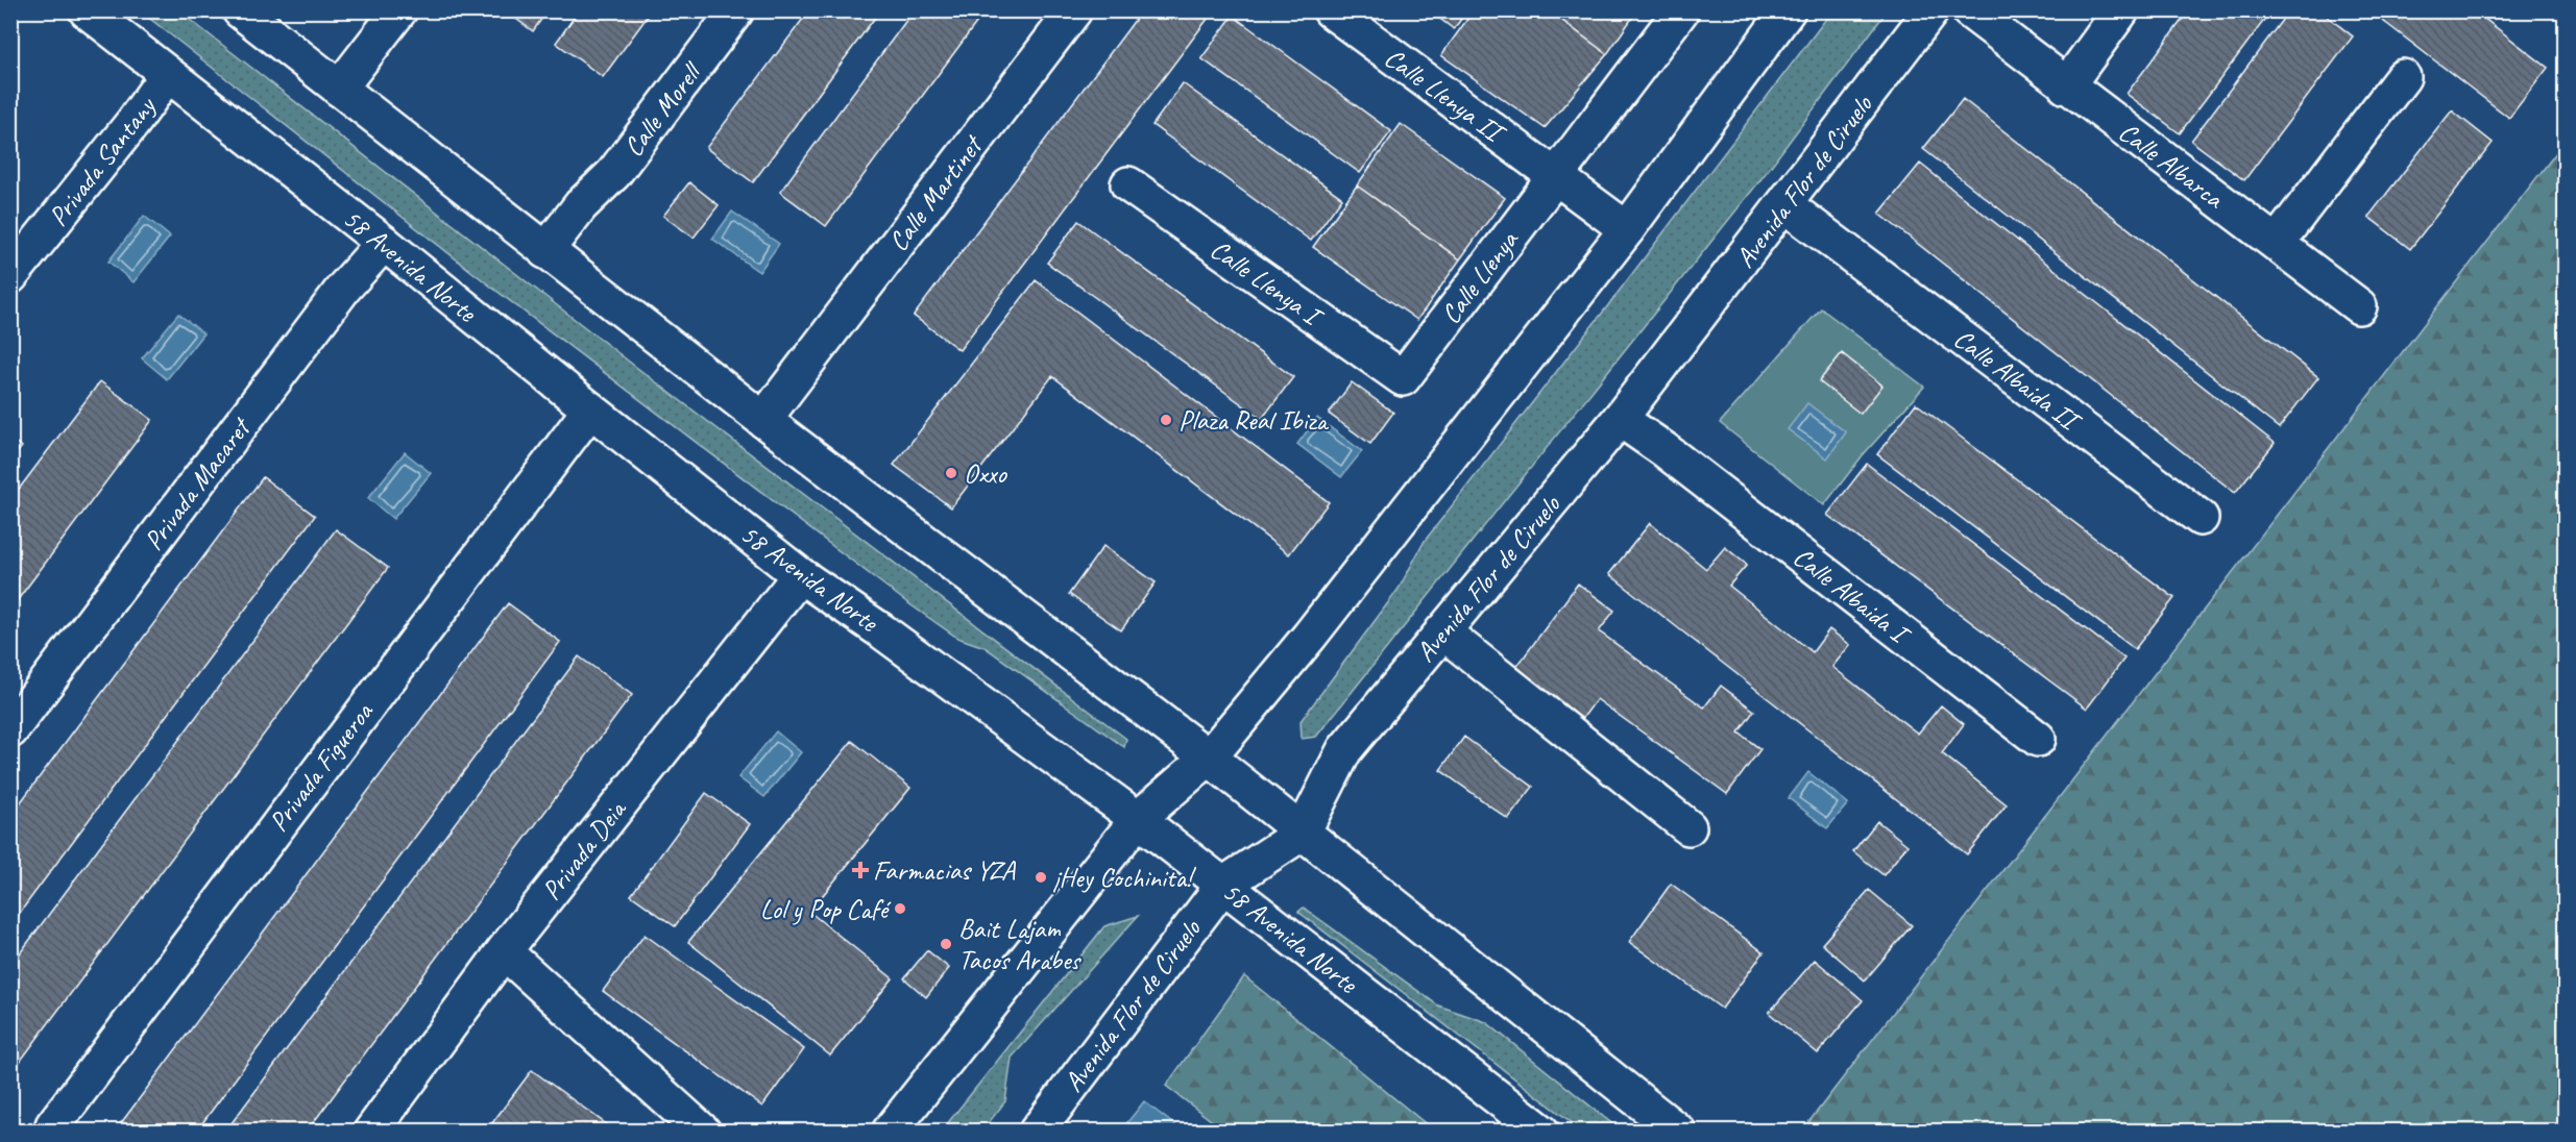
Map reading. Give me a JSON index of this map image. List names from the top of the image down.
{
  "streets": {
    "street": [
      "Calle Llenya II",
      "Calle Morell",
      "Privada Santany",
      "Calle Albarca",
      "Avenida Flor de Ciruelo",
      "Calle Martinet",
      "58 Avenida Norte",
      "Calle Llenya",
      "Calle Llenya I",
      "Calle Albaida II",
      "Privada Macaret",
      "Calle Albaida I",
      "Privada Figueroa",
      "Privada Deia"
    ]
  },
  "crossings": [
    ["Calle Llenya II", "Calle Llenya"],
    ["Privada Santany", "58 Avenida Norte"],
    ["Avenida Flor de Ciruelo", "58 Avenida Norte"],
    ["Avenida Flor de Ciruelo", "Calle Albaida II"],
    ["Avenida Flor de Ciruelo", "Calle Albaida I"],
    ["58 Avenida Norte", "Privada Macaret"],
    ["58 Avenida Norte", "Privada Figueroa"],
    ["58 Avenida Norte", "Privada Deia"],
    ["Calle Llenya", "Calle Llenya I"]
  ],
  "places": {
    "other": [
      "Plaza Real Ibiza",
      "Oxxo",
      "¡Hey Cochinita!",
      "Lol y Pop Café",
      "Bait Lajam Tacos Arabes"
    ],
    "health": ["Farmacias YZA"]
  }
}
